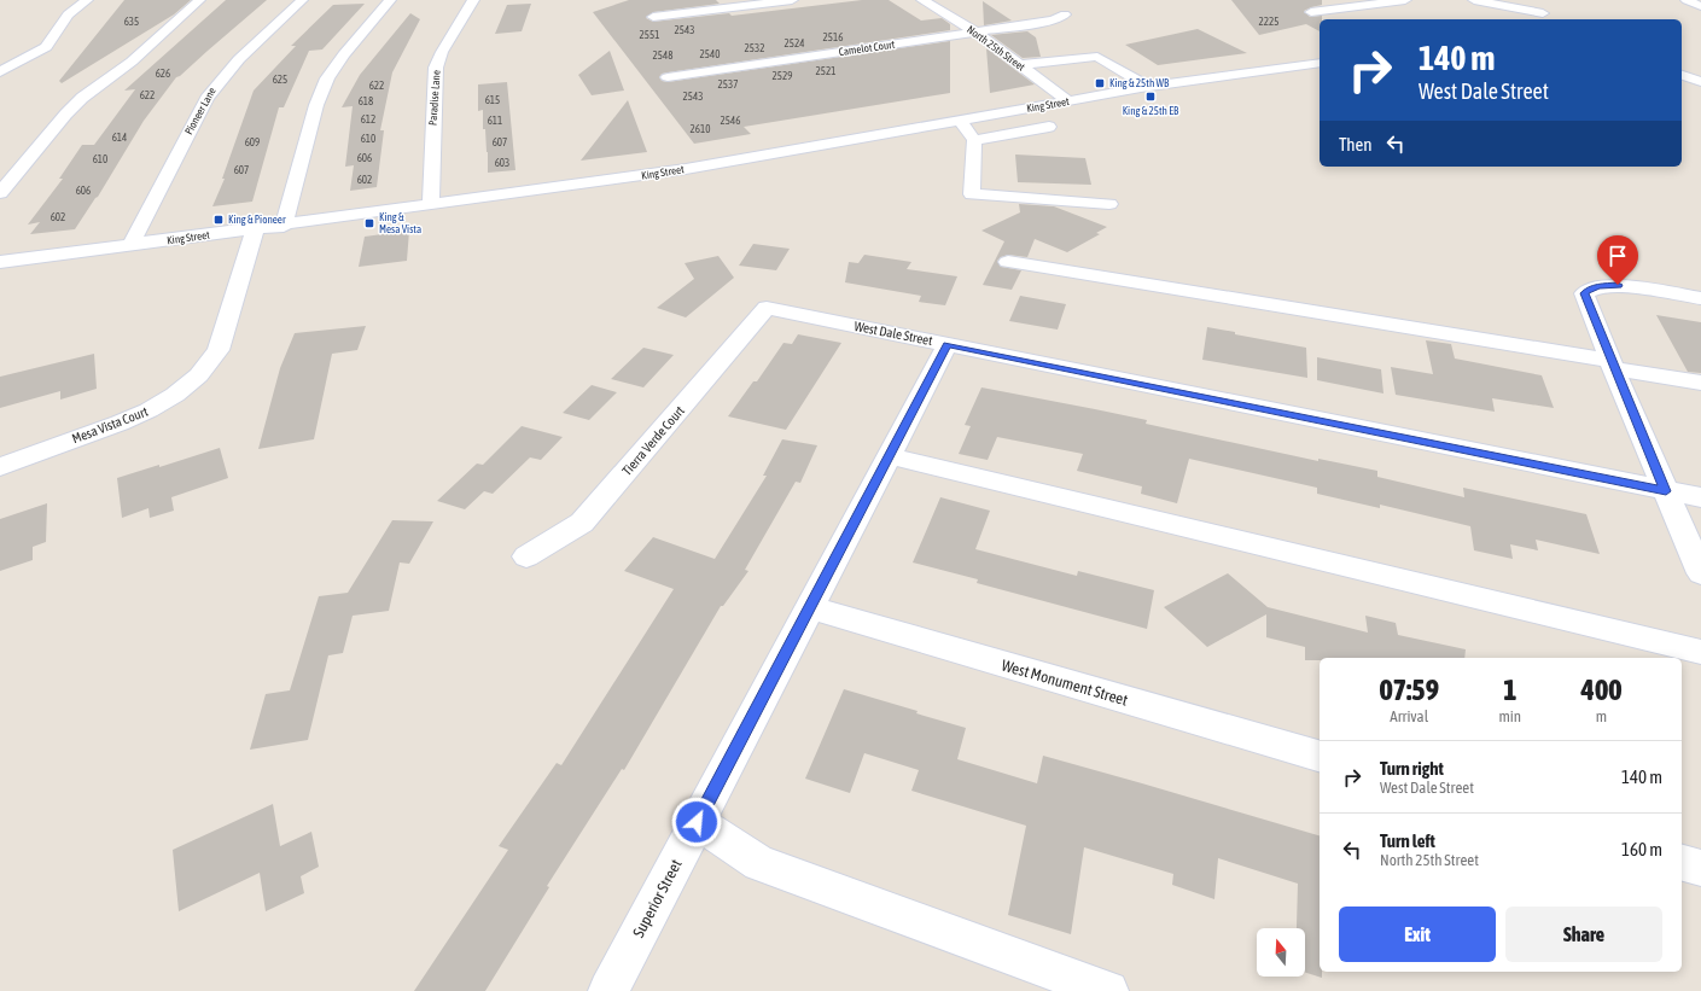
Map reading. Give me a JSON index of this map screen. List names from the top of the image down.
{
  "streets": {
    "street": [
      "Camelot Court",
      "North 25th Street",
      "Paradise Lane",
      "King Street",
      "Pioneer Lane",
      "West Dale Street",
      "Mesa Vista Court",
      "Tierra Verde Court",
      "West Monument Street",
      "Superior Street"
    ]
  },
  "crossings": [
    ["Camelot Court", "North 25th Street"],
    ["North 25th Street", "King Street"],
    ["Paradise Lane", "King Street"],
    ["King Street", "Pioneer Lane"],
    ["King Street", "Mesa Vista Court"],
    ["West Dale Street", "Tierra Verde Court"],
    ["West Dale Street", "Superior Street"],
    ["West Monument Street", "Superior Street"]
  ],
  "places": {
    "transit": [
      "King & 25th WB",
      "King & 25th EB",
      "King & Pioneer",
      "King & Mesa Vista"
    ]
  },
  "house_numbers": [
    "635",
    "2225",
    "2543",
    "2551",
    "2516",
    "2524",
    "2532",
    "2540",
    "2548",
    "2521",
    "626",
    "2529",
    "625",
    "2537",
    "622",
    "622",
    "2543",
    "615",
    "618",
    "612",
    "611",
    "2546",
    "2610",
    "614",
    "610",
    "609",
    "607",
    "606",
    "610",
    "603",
    "607",
    "602",
    "606",
    "602"
  ],
  "north": "top",
  "page": {
    "turn": ["140 m", "West Dale Street"],
    "then": "Then",
    "eta": [
      "07:59",
      "Arrival",
      "1",
      "min",
      "400",
      "m"
    ],
    "list": [
      {
        "name": "Turn right",
        "note": "West Dale Street",
        "value": "140 m"
      },
      {
        "name": "Turn left",
        "note": "North 25th Street",
        "value": "160 m"
      }
    ],
    "buttons": ["Exit", "Share"]
  }
}
